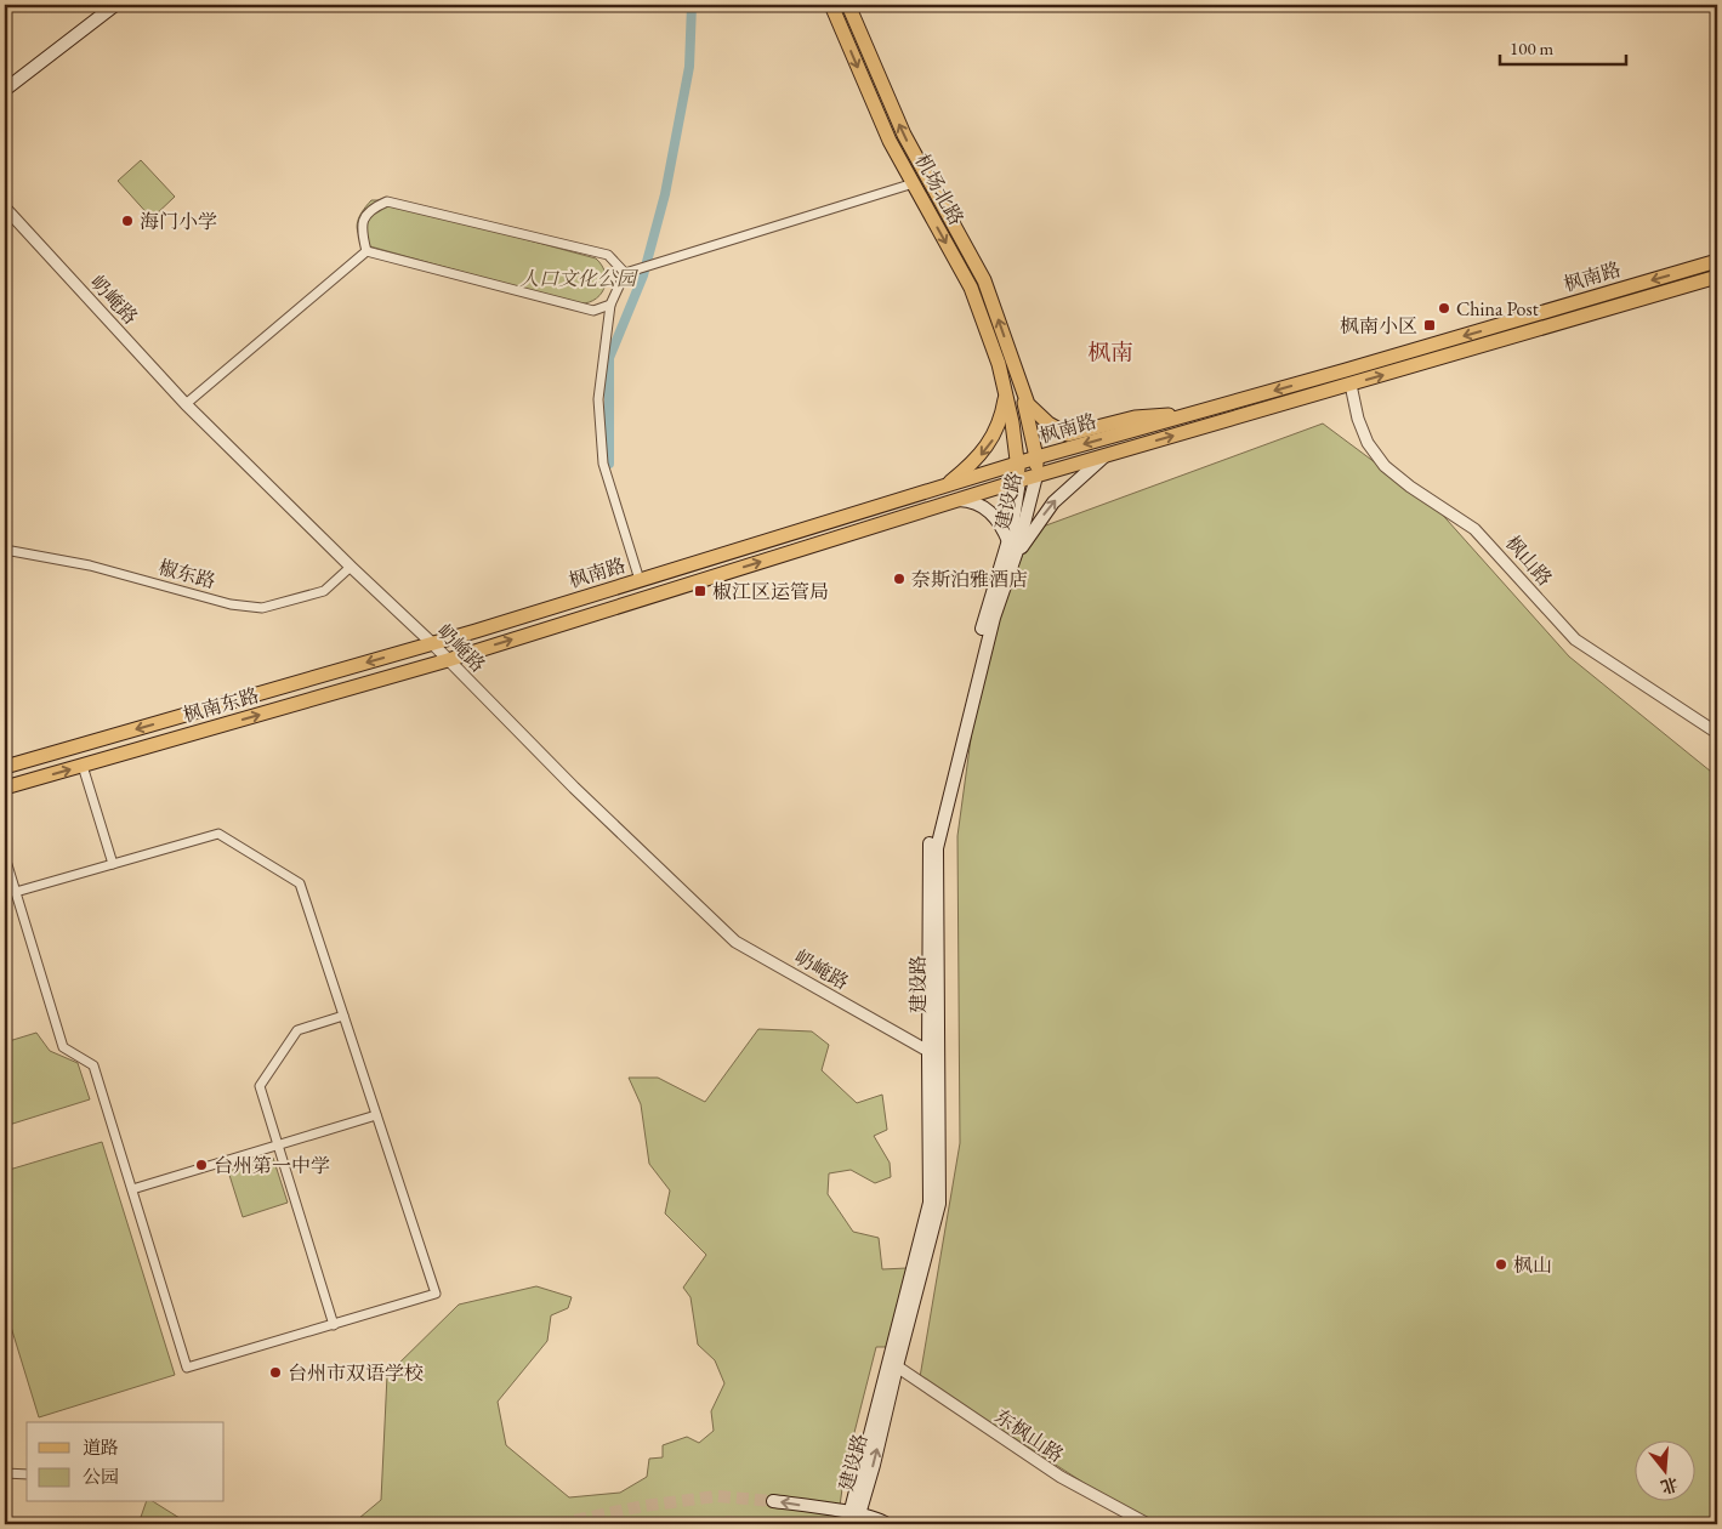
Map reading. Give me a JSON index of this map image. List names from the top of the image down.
{
  "streets": {
    "main road": [
      "机场北路",
      "枫南路",
      "建设路",
      "枫南东路"
    ],
    "street": [
      "屷崦路",
      "枫山路",
      "椒东路",
      "东枫山路"
    ]
  },
  "crossings": [
    ["机场北路", "枫南路"],
    ["机场北路", "建设路"],
    ["枫南路", "屷崦路"],
    ["枫南路", "建设路"],
    ["枫南路", "枫山路"],
    ["枫南路", "枫南东路"],
    ["屷崦路", "建设路"],
    ["屷崦路", "椒东路"],
    ["屷崦路", "枫南东路"],
    ["建设路", "东枫山路"]
  ],
  "one_way": ["枫南东路"],
  "districts": ["枫南"],
  "parks": ["人口文化公园"],
  "places": {
    "other": [
      "海门小学",
      "China Post",
      "奈斯泊雅酒店",
      "台州第一中学",
      "枫山",
      "台州市双语学校"
    ],
    "transit": ["枫南小区", "椒江区运管局"]
  },
  "legend": ["道路", "公园"],
  "scale_bar": "100 m",
  "north": "bottom"
}
